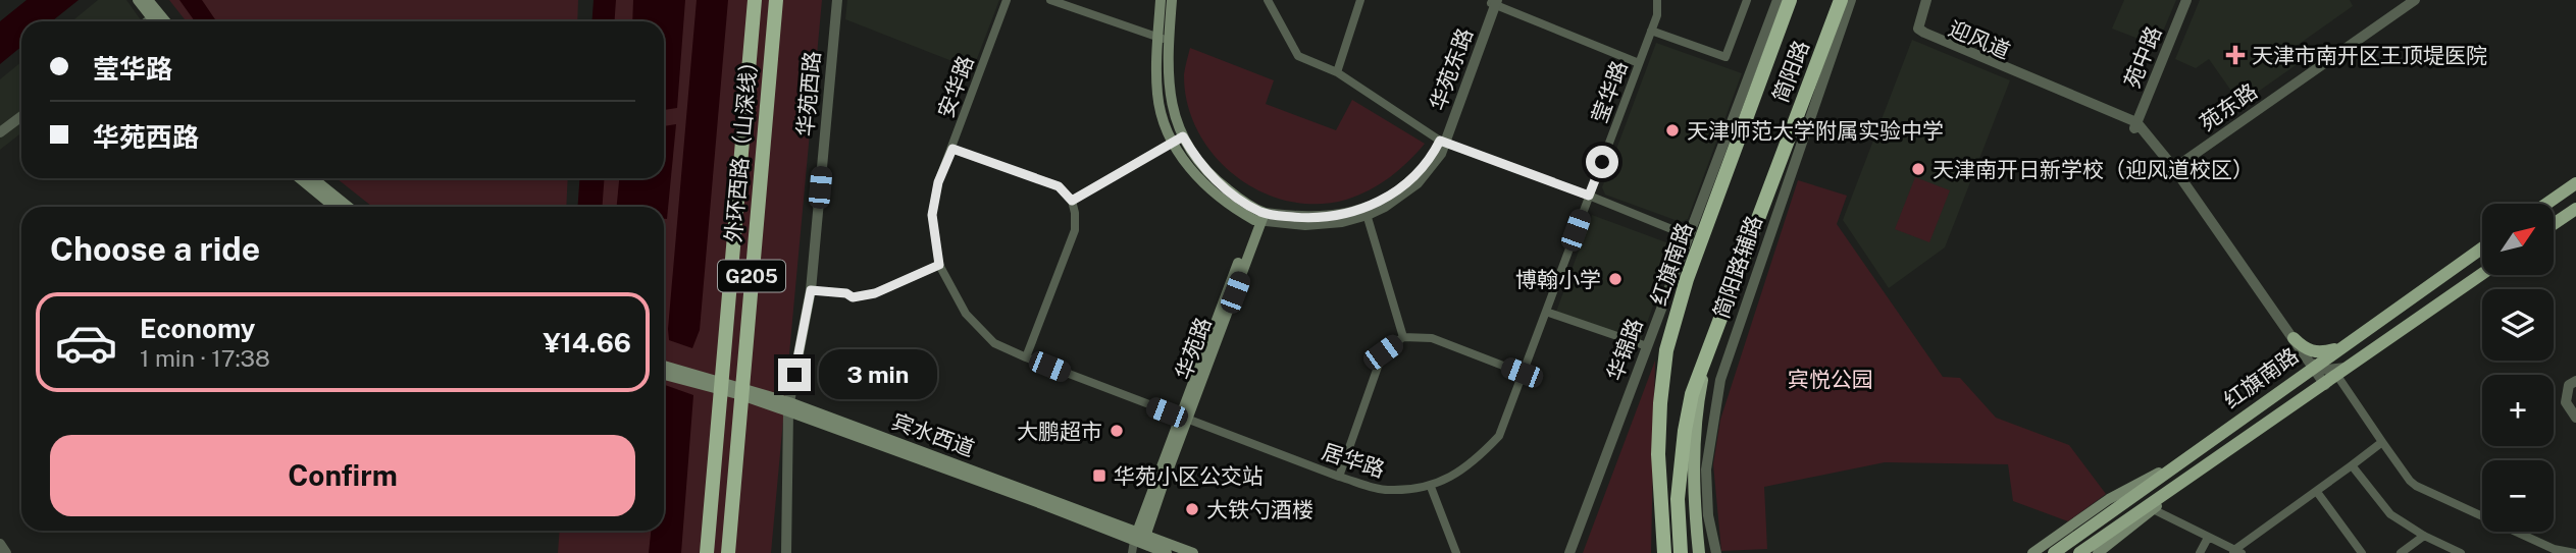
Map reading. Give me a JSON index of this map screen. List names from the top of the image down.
{
  "streets": {
    "highway": [
      "简阳路",
      "外环西路（山深线）",
      "红旗南路",
      "G205"
    ],
    "main road": ["华苑路", "宾水西道"],
    "street": [
      "迎风道",
      "苑中路",
      "华苑东路",
      "安华路",
      "莹华路",
      "华苑西路",
      "苑东路",
      "简阳路辅路",
      "华锦路",
      "居华路"
    ]
  },
  "crossings": [
    ["迎风道", "苑中路"],
    ["迎风道", "苑东路"],
    ["迎风道", "红旗南路"],
    ["华苑东路", "华苑路"],
    ["安华路", "华苑路"],
    ["安华路", "居华路"],
    ["莹华路", "居华路"],
    ["华苑西路", "宾水西道"],
    ["外环西路（山深线）", "宾水西道"],
    ["华苑路", "宾水西道"],
    ["华苑路", "居华路"]
  ],
  "parks": ["宾悦公园"],
  "places": {
    "health": ["天津市南开区王顶堤医院"],
    "other": [
      "天津师范大学附属实验中学",
      "天津南开日新学校（迎风道校区）",
      "博翰小学",
      "大鹏超市",
      "大铁勺酒楼"
    ],
    "transit": ["华苑小区公交站"]
  },
  "north": "top right",
  "page": {
    "banner": ["莹华路", "华苑西路"],
    "map_buttons": ["+", "−"],
    "heading": "Choose a ride",
    "list": [
      {
        "name": "Economy",
        "note": "1 min · 17:38",
        "value": "¥14.66"
      }
    ],
    "bubble": "3 min",
    "buttons": "Confirm"
  }
}
